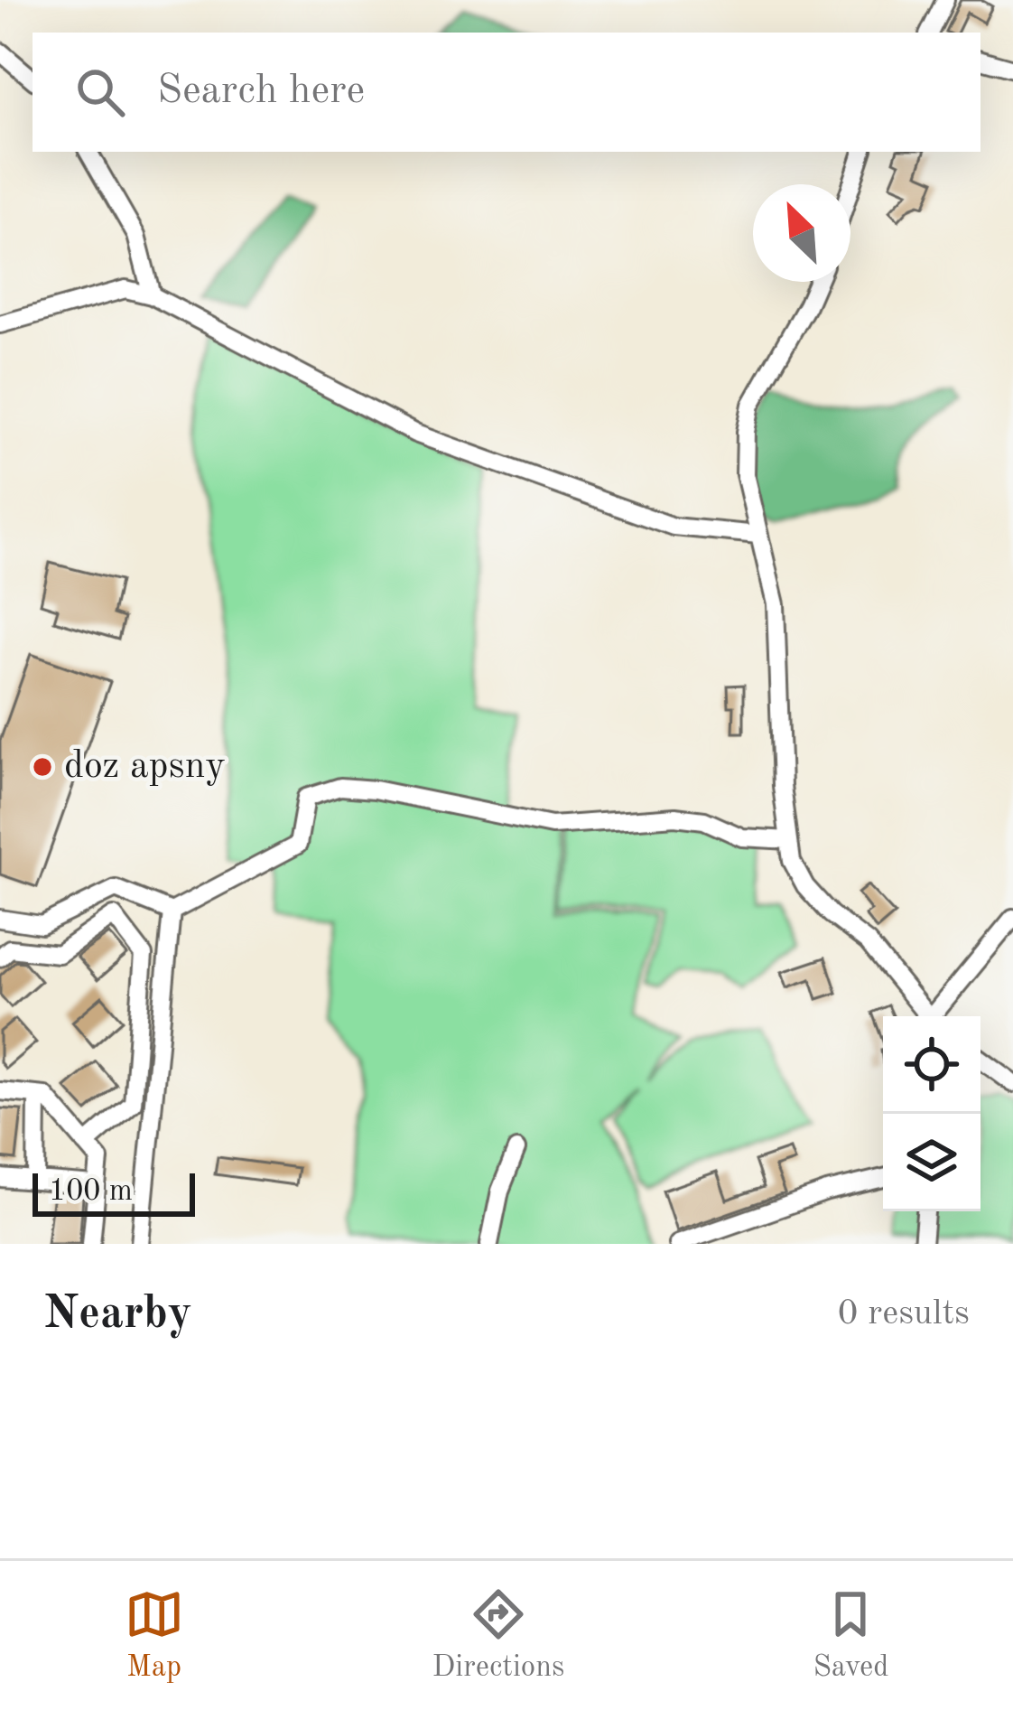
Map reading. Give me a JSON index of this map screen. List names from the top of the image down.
{
  "places": ["doz apsny"],
  "scale_bar": "100 m",
  "north": "top left",
  "page": {
    "search": "Search here",
    "scale": "100 m",
    "heading": ["Nearby", "0 results"],
    "nav": ["Map", "Directions", "Saved"]
  }
}
